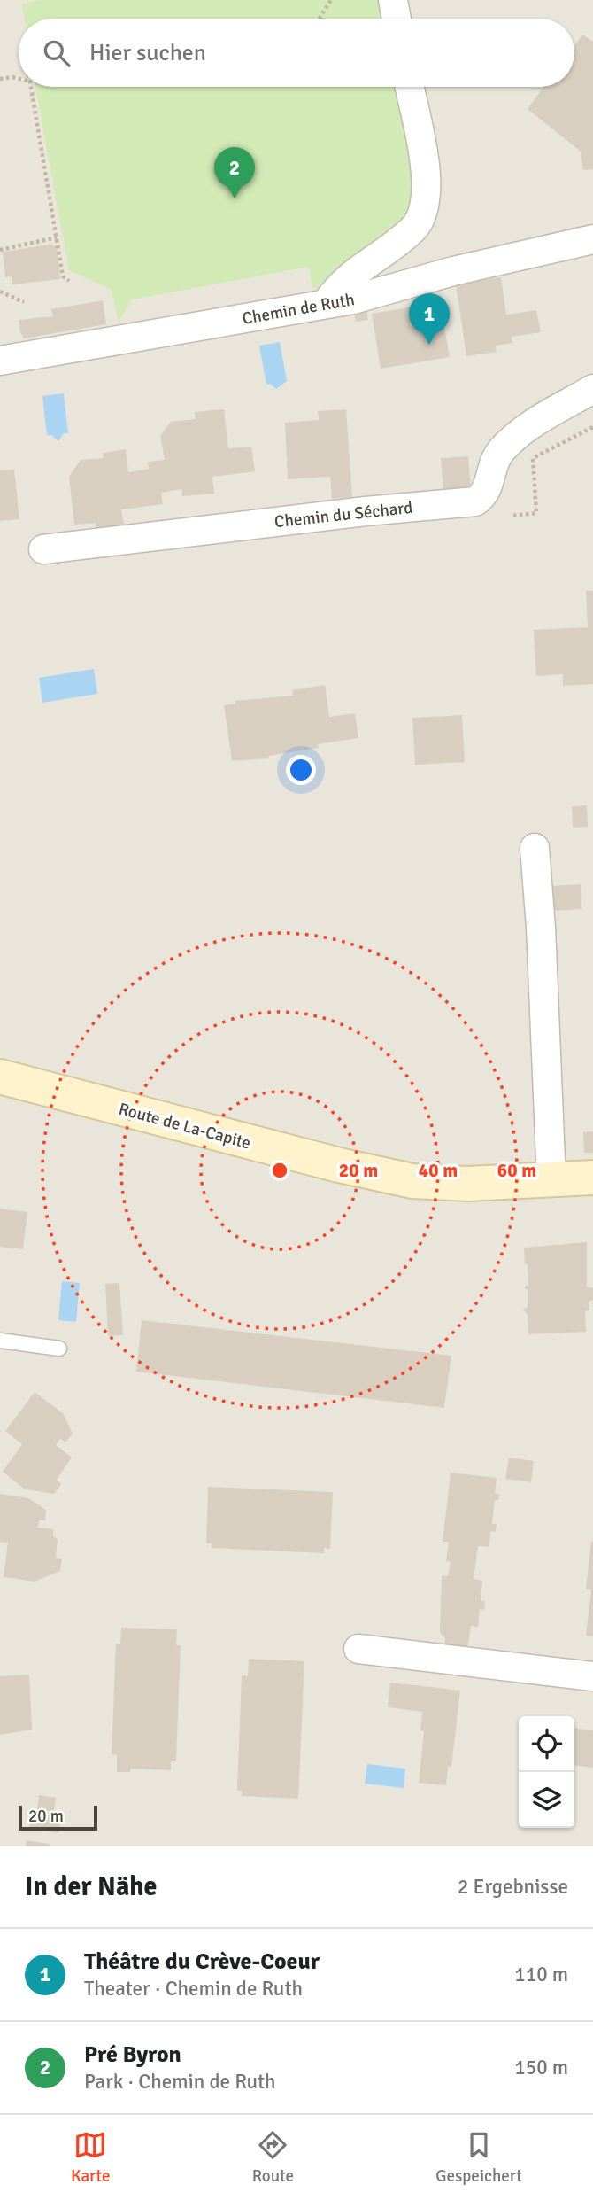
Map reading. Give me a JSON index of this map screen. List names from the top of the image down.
{
  "streets": {
    "street": ["Chemin de Ruth", "Chemin du Séchard", "Route de La-Capite"]
  },
  "scale_bar": "20 m",
  "page": {
    "search": "Hier suchen",
    "pins": ["2", "1"],
    "scale": "20 m",
    "heading": ["In der Nähe", "2 Ergebnisse"],
    "list": [
      {
        "mark": "1",
        "name": "Théâtre du Crève-Coeur",
        "note": "Theater · Chemin de Ruth",
        "value": "110 m"
      },
      {
        "mark": "2",
        "name": "Pré Byron",
        "note": "Park · Chemin de Ruth",
        "value": "150 m"
      }
    ],
    "nav": ["Karte", "Route", "Gespeichert"]
  },
  "rings": ["20 m", "40 m", "60 m"]
}
